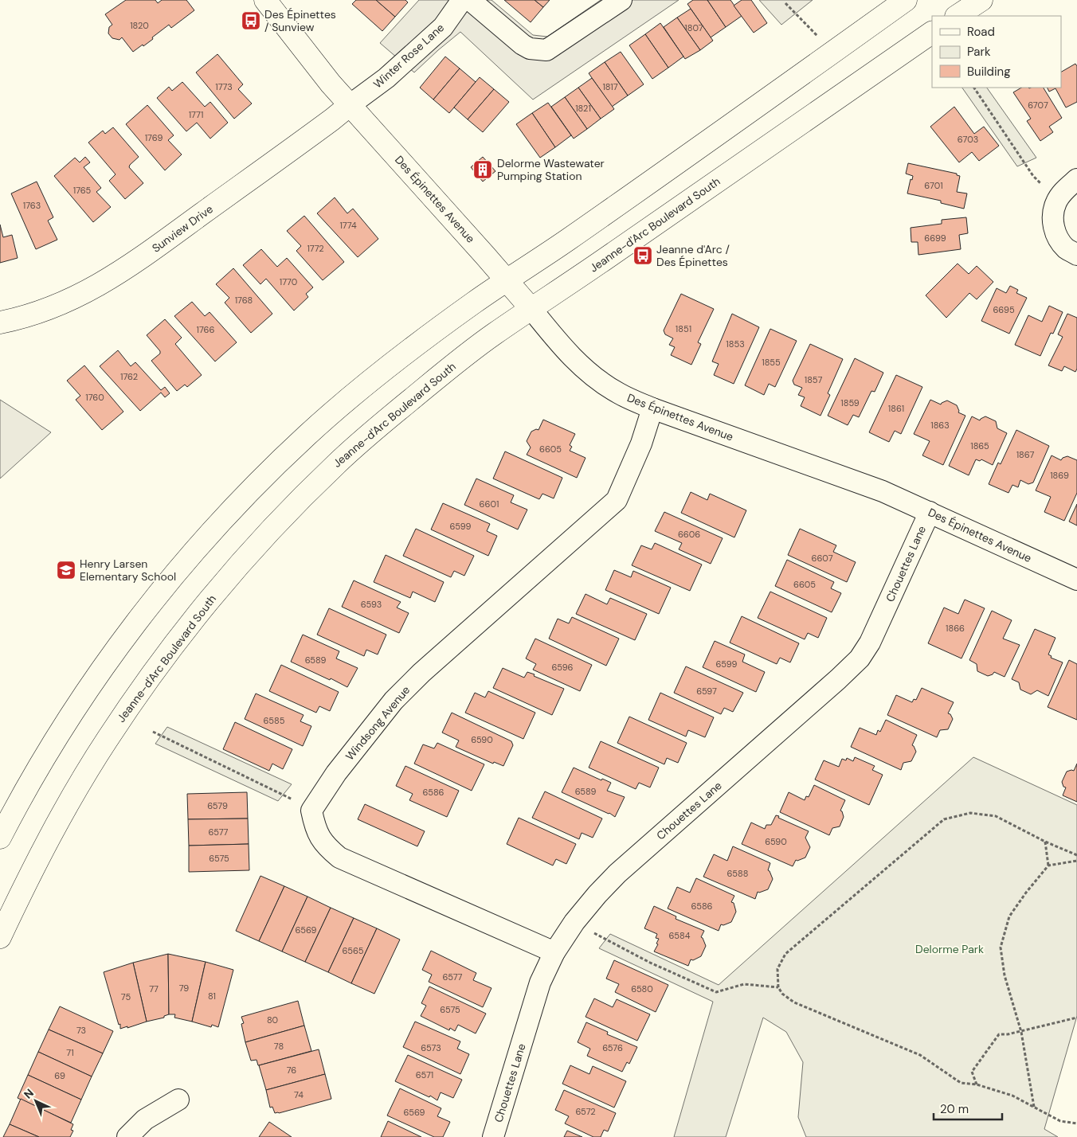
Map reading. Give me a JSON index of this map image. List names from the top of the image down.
{
  "streets": {
    "main road": ["Des Épinettes Avenue", "Jeanne-d'Arc Boulevard South", "Sunview Drive"],
    "street": ["Winter Rose Lane", "Chouettes Lane", "Windsong Avenue"]
  },
  "crossings": [
    ["Winter Rose Lane", "Des Épinettes Avenue"],
    ["Winter Rose Lane", "Sunview Drive"],
    ["Des Épinettes Avenue", "Jeanne-d'Arc Boulevard South"],
    ["Des Épinettes Avenue", "Sunview Drive"],
    ["Des Épinettes Avenue", "Chouettes Lane"],
    ["Des Épinettes Avenue", "Windsong Avenue"]
  ],
  "parks": ["Delorme Park"],
  "places": {
    "bus stop": ["Des Épinettes / Sunview", "Jeanne d'Arc / Des Épinettes"],
    "building": ["Delorme Wastewater Pumping Station"],
    "school or university": ["Henry Larsen Elementary School"]
  },
  "house_numbers": [
    "1820",
    "1807",
    "1773",
    "1817",
    "6707",
    "1821",
    "1771",
    "1769",
    "6703",
    "6701",
    "1765",
    "1763",
    "1774",
    "6699",
    "1772",
    "1770",
    "1768",
    "6695",
    "1851",
    "1766",
    "1853",
    "1855",
    "1762",
    "1857",
    "1760",
    "1859",
    "1861",
    "1863",
    "1865",
    "6605",
    "1867",
    "1869",
    "6601",
    "6599",
    "6606",
    "6607",
    "6605",
    "6593",
    "1866",
    "6589",
    "6599",
    "6596",
    "6597",
    "6585",
    "6590",
    "6589",
    "6586",
    "6579",
    "6577",
    "6590",
    "6575",
    "6588",
    "6586",
    "6569",
    "6584",
    "6565",
    "6577",
    "79",
    "77",
    "6580",
    "81",
    "75",
    "6575",
    "80",
    "73",
    "78",
    "6573",
    "6576",
    "71",
    "76",
    "6571",
    "69",
    "74",
    "6572",
    "6569"
  ],
  "legend": ["Road", "Park", "Building"],
  "scale_bar": "20 m",
  "north": "top left"
}
